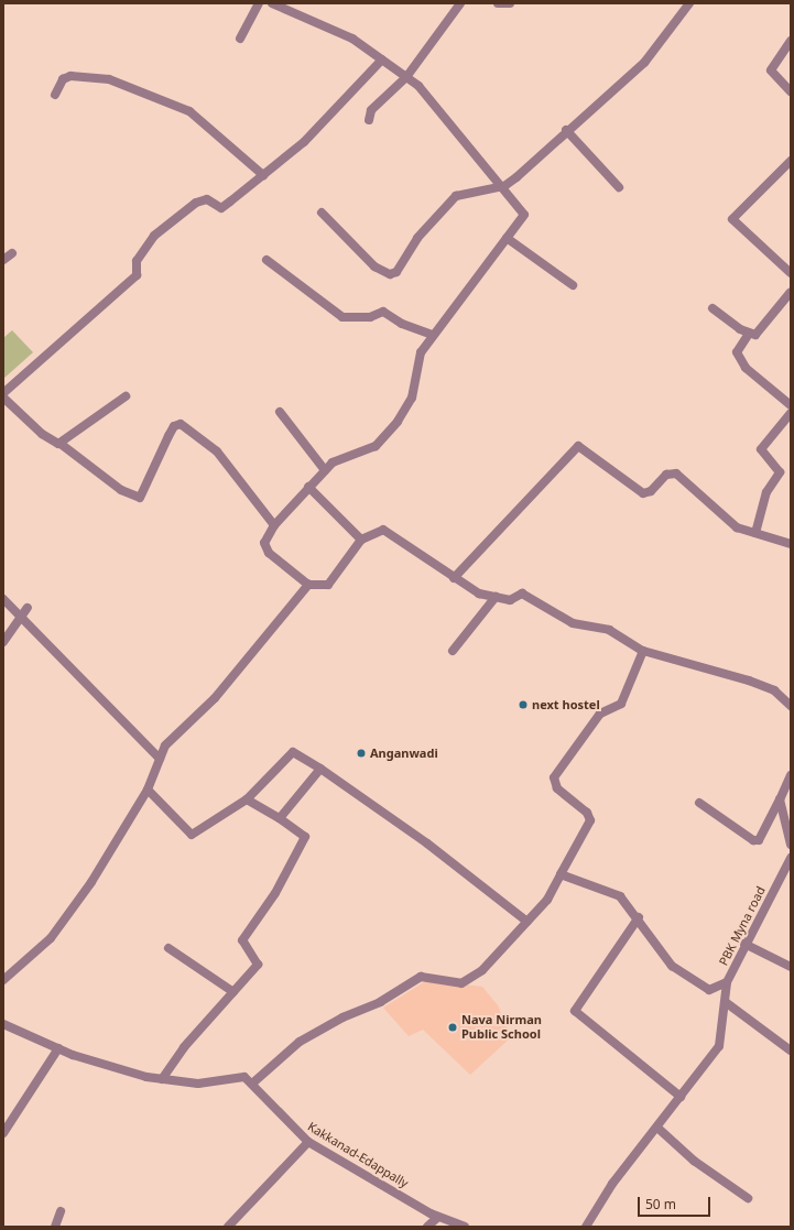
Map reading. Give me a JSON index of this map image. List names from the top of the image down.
{
  "streets": {
    "street": ["PBK Myna road", "Kakkanad-Edappally"]
  },
  "places": ["next hostel", "Anganwadi", "Nava Nirman Public School"],
  "scale_bar": "50 m"
}
